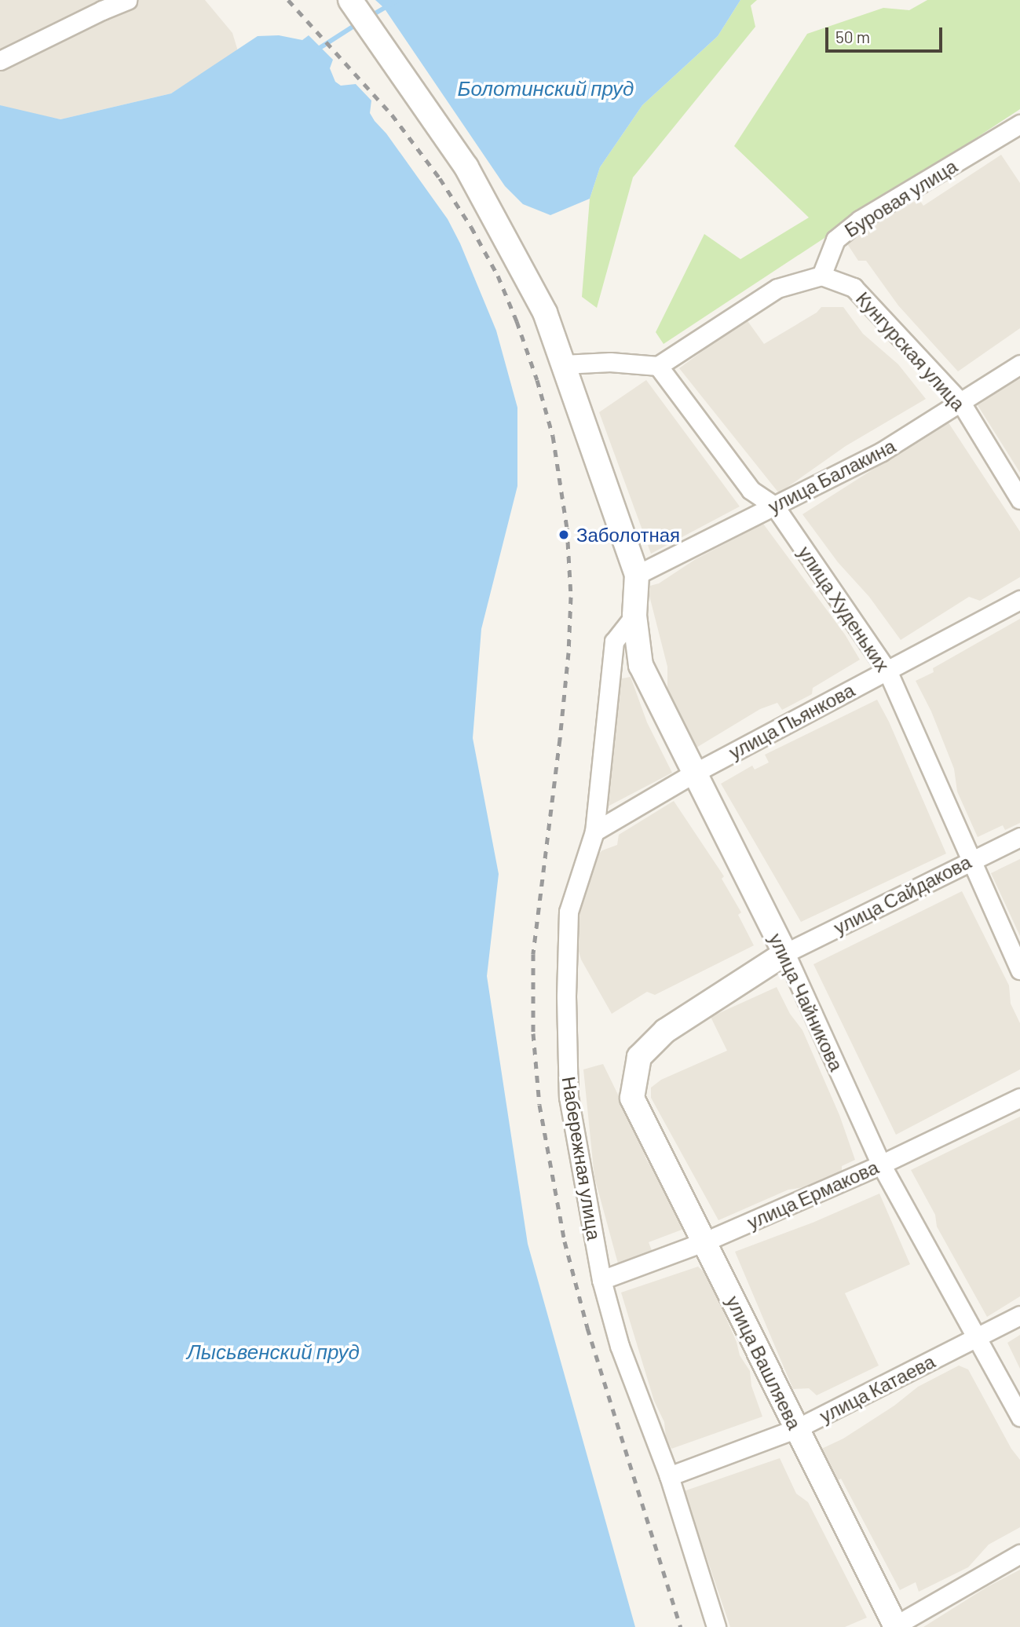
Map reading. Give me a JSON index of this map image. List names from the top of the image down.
{
  "streets": {
    "street": [
      "Буровая улица",
      "Кунгурская улица",
      "улица Балакина",
      "улица Худеньких",
      "улица Пьянкова",
      "улица Сайдакова",
      "улица Чайникова",
      "Набережная улица",
      "улица Ермакова",
      "улица Вашляева",
      "улица Катаева"
    ]
  },
  "crossings": [
    ["Буровая улица", "Кунгурская улица"],
    ["Кунгурская улица", "улица Балакина"],
    ["улица Балакина", "улица Худеньких"],
    ["улица Балакина", "улица Чайникова"],
    ["улица Худеньких", "улица Пьянкова"],
    ["улица Худеньких", "улица Сайдакова"],
    ["улица Пьянкова", "улица Чайникова"],
    ["улица Пьянкова", "Набережная улица"],
    ["улица Сайдакова", "улица Чайникова"],
    ["улица Сайдакова", "улица Вашляева"],
    ["улица Чайникова", "Набережная улица"],
    ["улица Чайникова", "улица Ермакова"],
    ["улица Чайникова", "улица Вашляева"],
    ["улица Чайникова", "улица Катаева"],
    ["Набережная улица", "улица Ермакова"],
    ["Набережная улица", "улица Катаева"],
    ["улица Ермакова", "улица Вашляева"],
    ["улица Вашляева", "улица Катаева"]
  ],
  "water": ["Болотинский пруд", "Лысьвенский пруд"],
  "places": ["Заболотная"],
  "scale_bar": "50 m"
}
